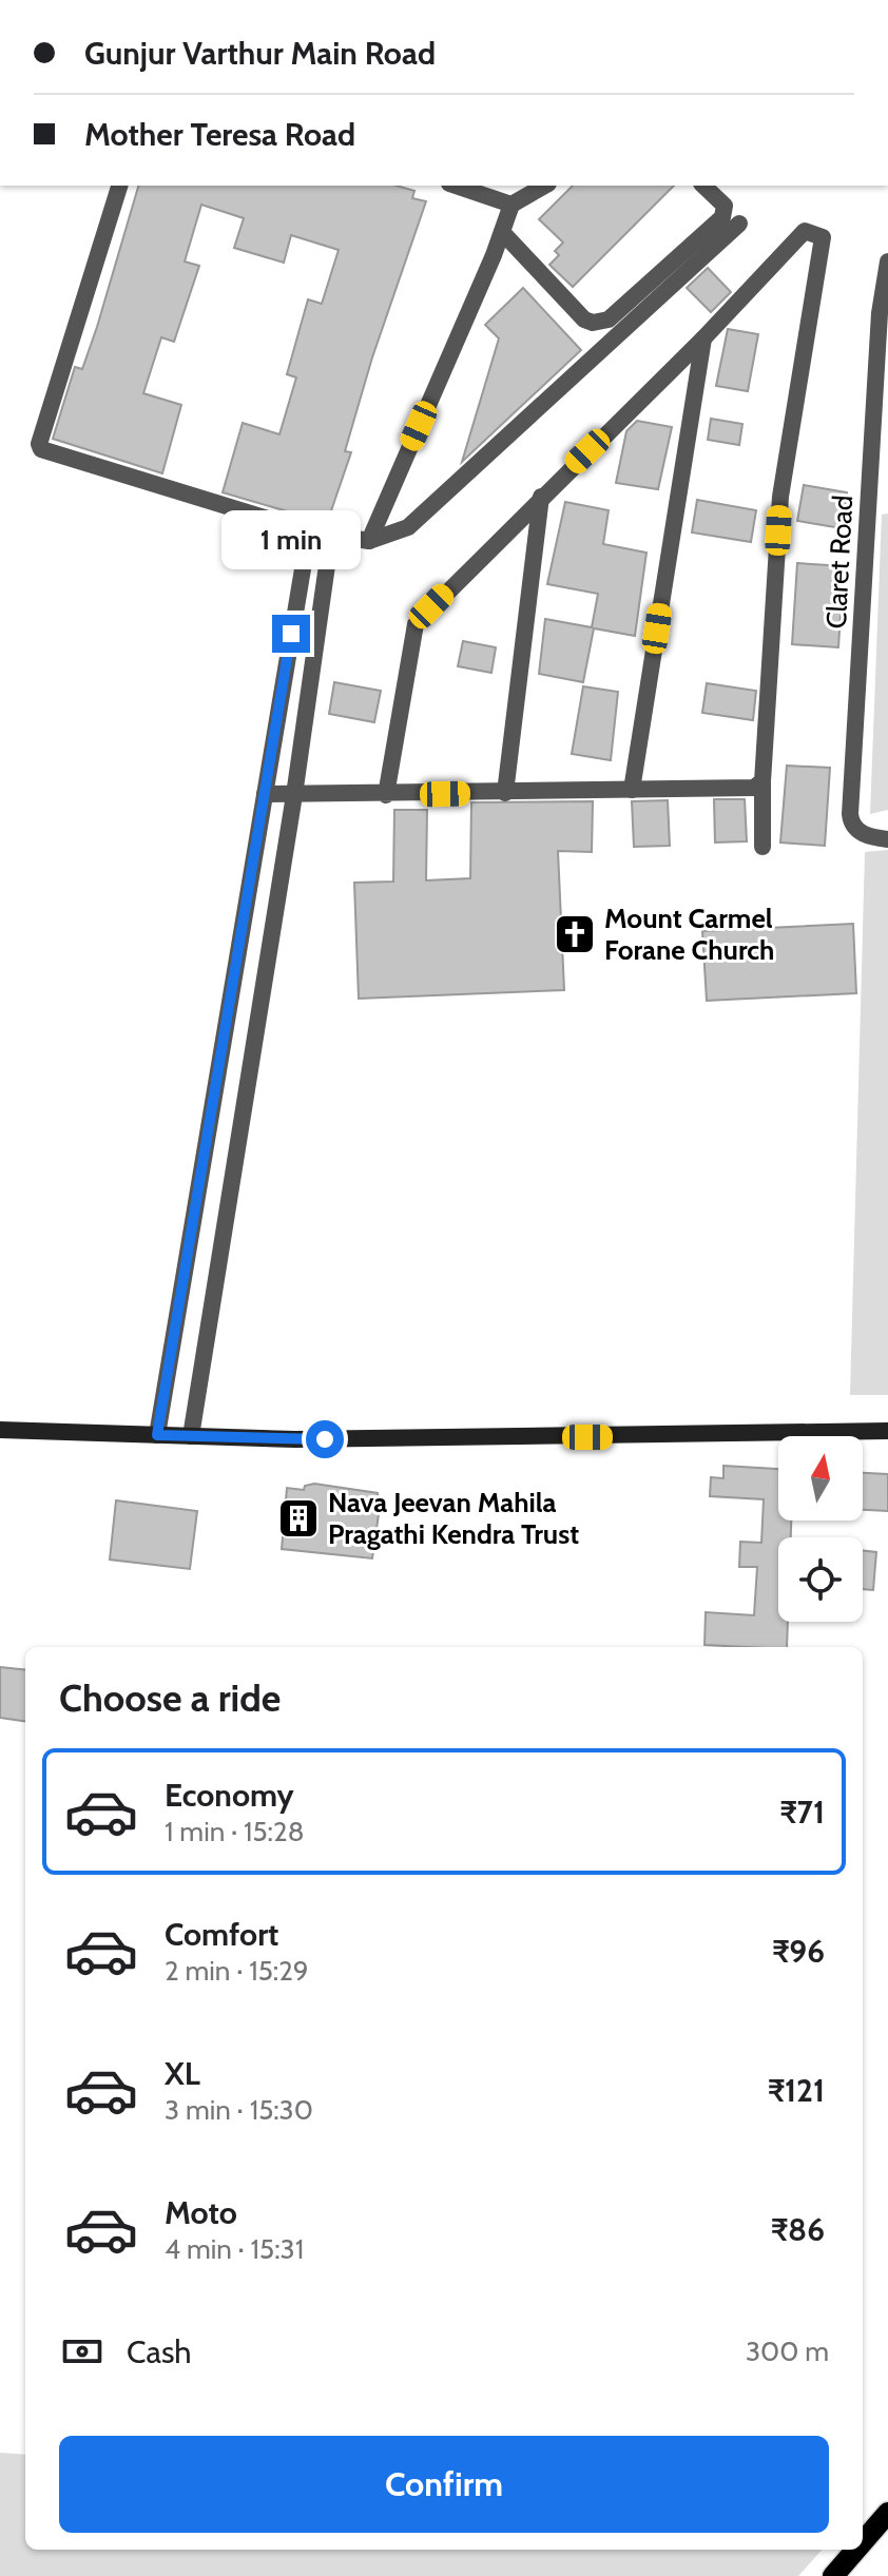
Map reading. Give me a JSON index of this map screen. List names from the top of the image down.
{
  "streets": {
    "street": ["Claret Road"]
  },
  "places": {
    "church": ["Mount Carmel Forane Church"],
    "building": ["Nava Jeevan Mahila Pragathi Kendra Trust"]
  },
  "north": "top",
  "page": {
    "banner": ["Gunjur Varthur Main Road", "Mother Teresa Road"],
    "bubble": "1 min",
    "heading": "Choose a ride",
    "list": [
      {
        "name": "Economy",
        "note": "1 min · 15:28",
        "value": "₹71"
      },
      {
        "name": "Comfort",
        "note": "2 min · 15:29",
        "value": "₹96"
      },
      {
        "name": "XL",
        "note": "3 min · 15:30",
        "value": "₹121"
      },
      {
        "name": "Moto",
        "note": "4 min · 15:31",
        "value": "₹86"
      }
    ],
    "pay": ["Cash", "300 m"],
    "buttons": "Confirm"
  }
}
